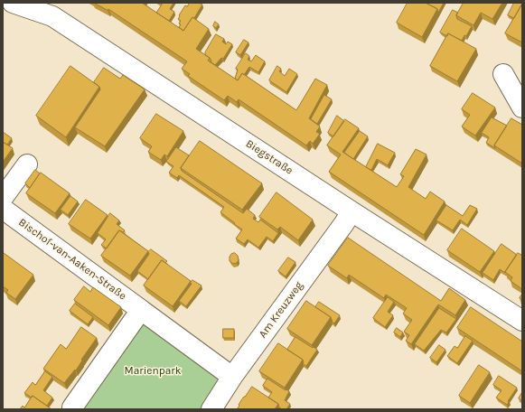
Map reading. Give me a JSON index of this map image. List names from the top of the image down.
{
  "streets": {
    "street": ["Biegstraße", "Bischof-van-Aaken-Straße", "Am Kreuzweg"]
  },
  "crossings": [
    ["Biegstraße", "Am Kreuzweg"],
    ["Bischof-van-Aaken-Straße", "Am Kreuzweg"]
  ],
  "parks": ["Marienpark"]
}
